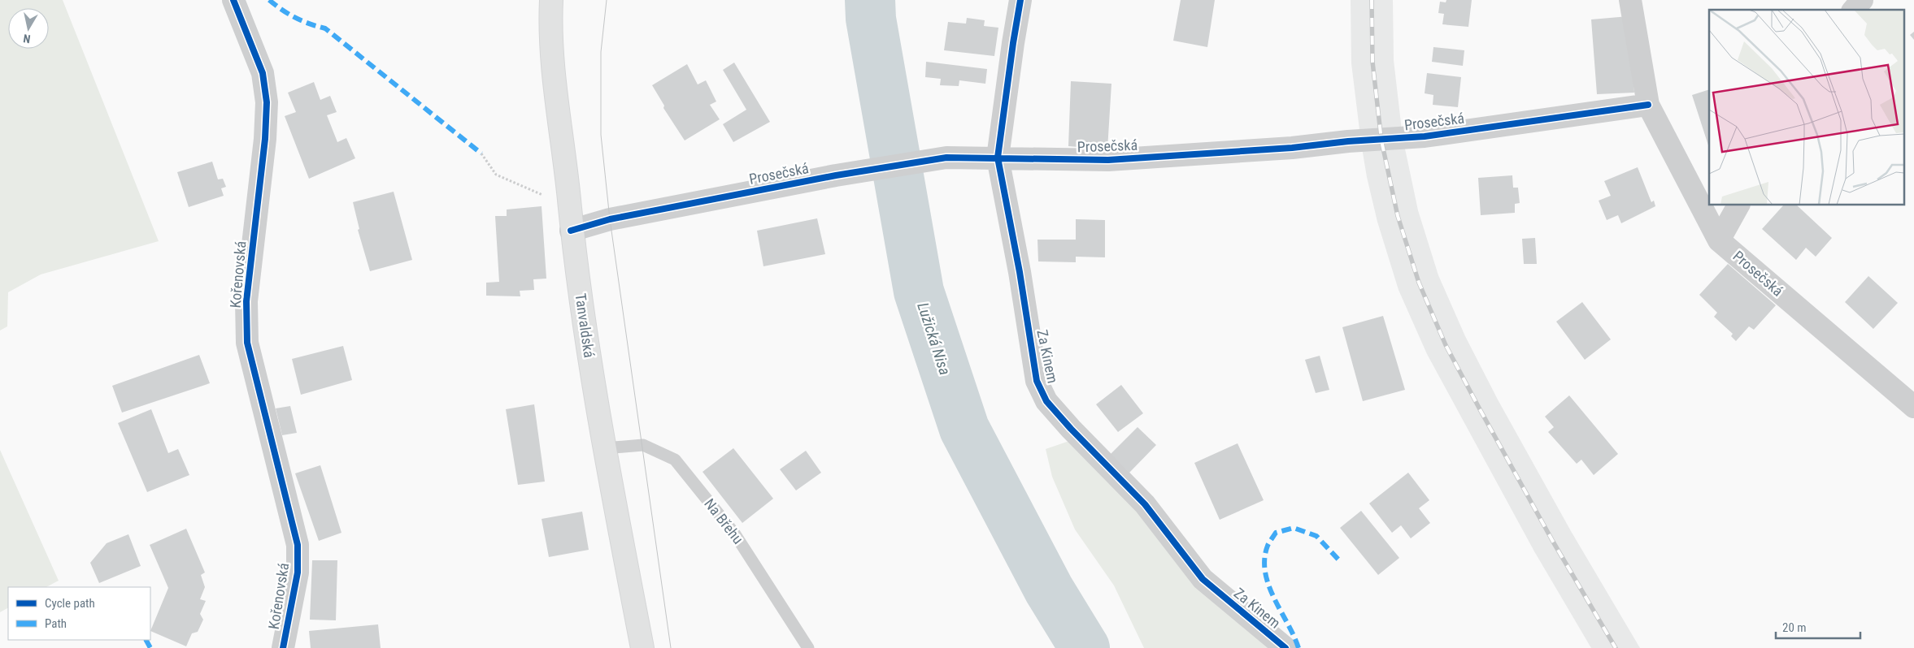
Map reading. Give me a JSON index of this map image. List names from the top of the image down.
{
  "streets": {
    "main road": ["Tanvaldská"],
    "street": ["Prosečská", "Kořenovská", "Za Kinem"],
    "lane": ["Na Břehu"]
  },
  "crossings": [
    ["Prosečská", "Tanvaldská"],
    ["Prosečská", "Za Kinem"],
    ["Tanvaldská", "Na Břehu"]
  ],
  "water": ["Lužická Nisa"],
  "legend": ["Cycle path", "Path"],
  "scale_bar": "20 m",
  "north": "bottom"
}
